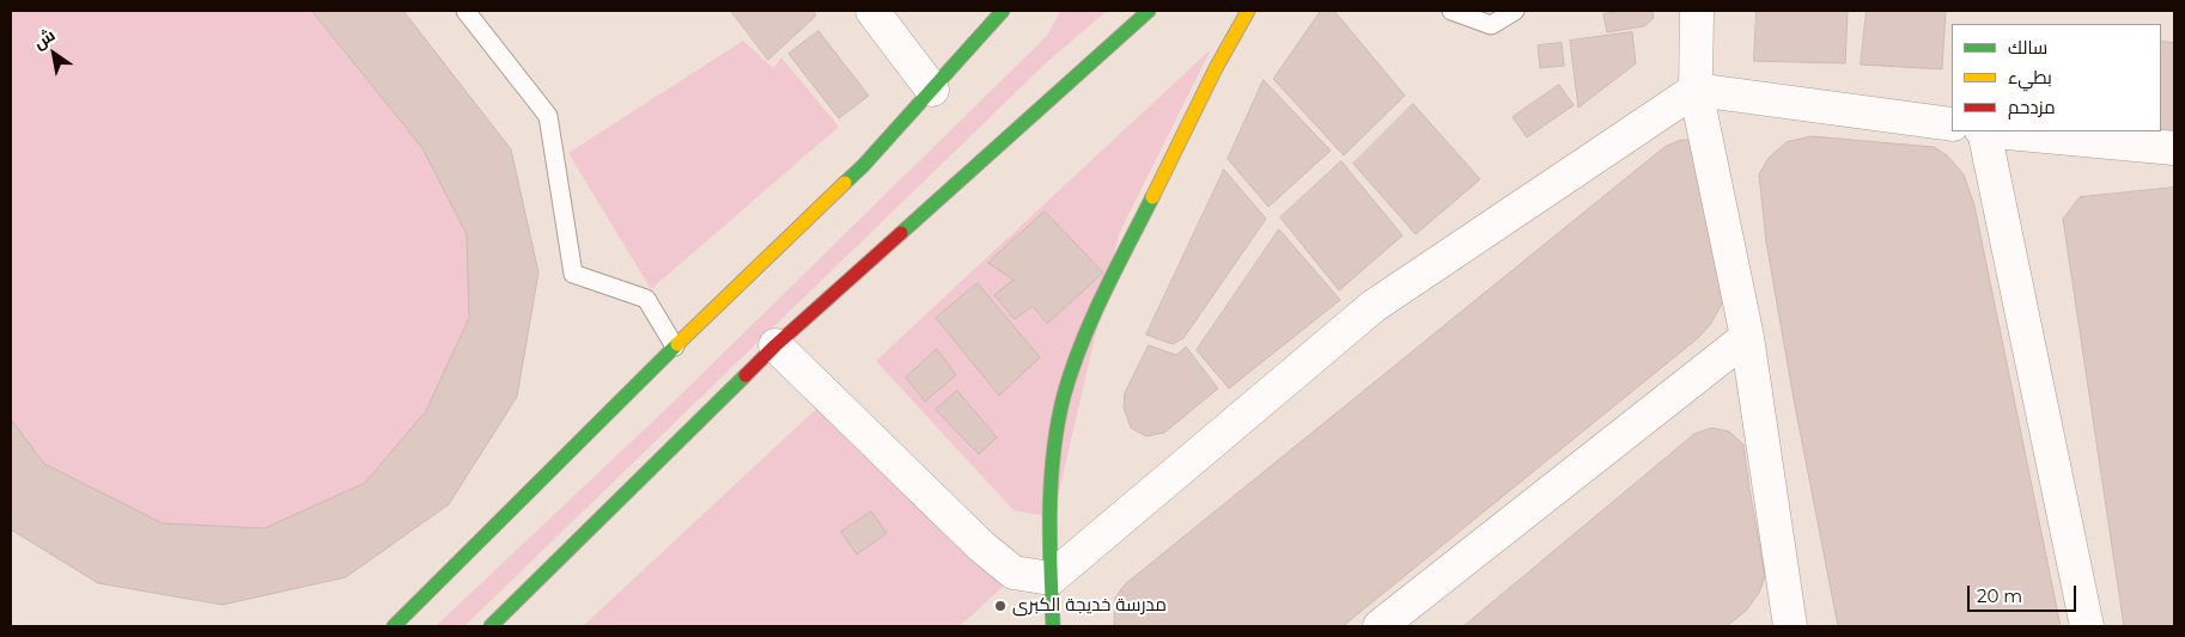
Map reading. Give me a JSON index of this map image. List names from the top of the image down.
{
  "places": ["مدرسة خديجة الكبرى"],
  "legend": ["سالك", "بطيء", "مزدحم"],
  "scale_bar": "20 m",
  "north": "top left"
}
